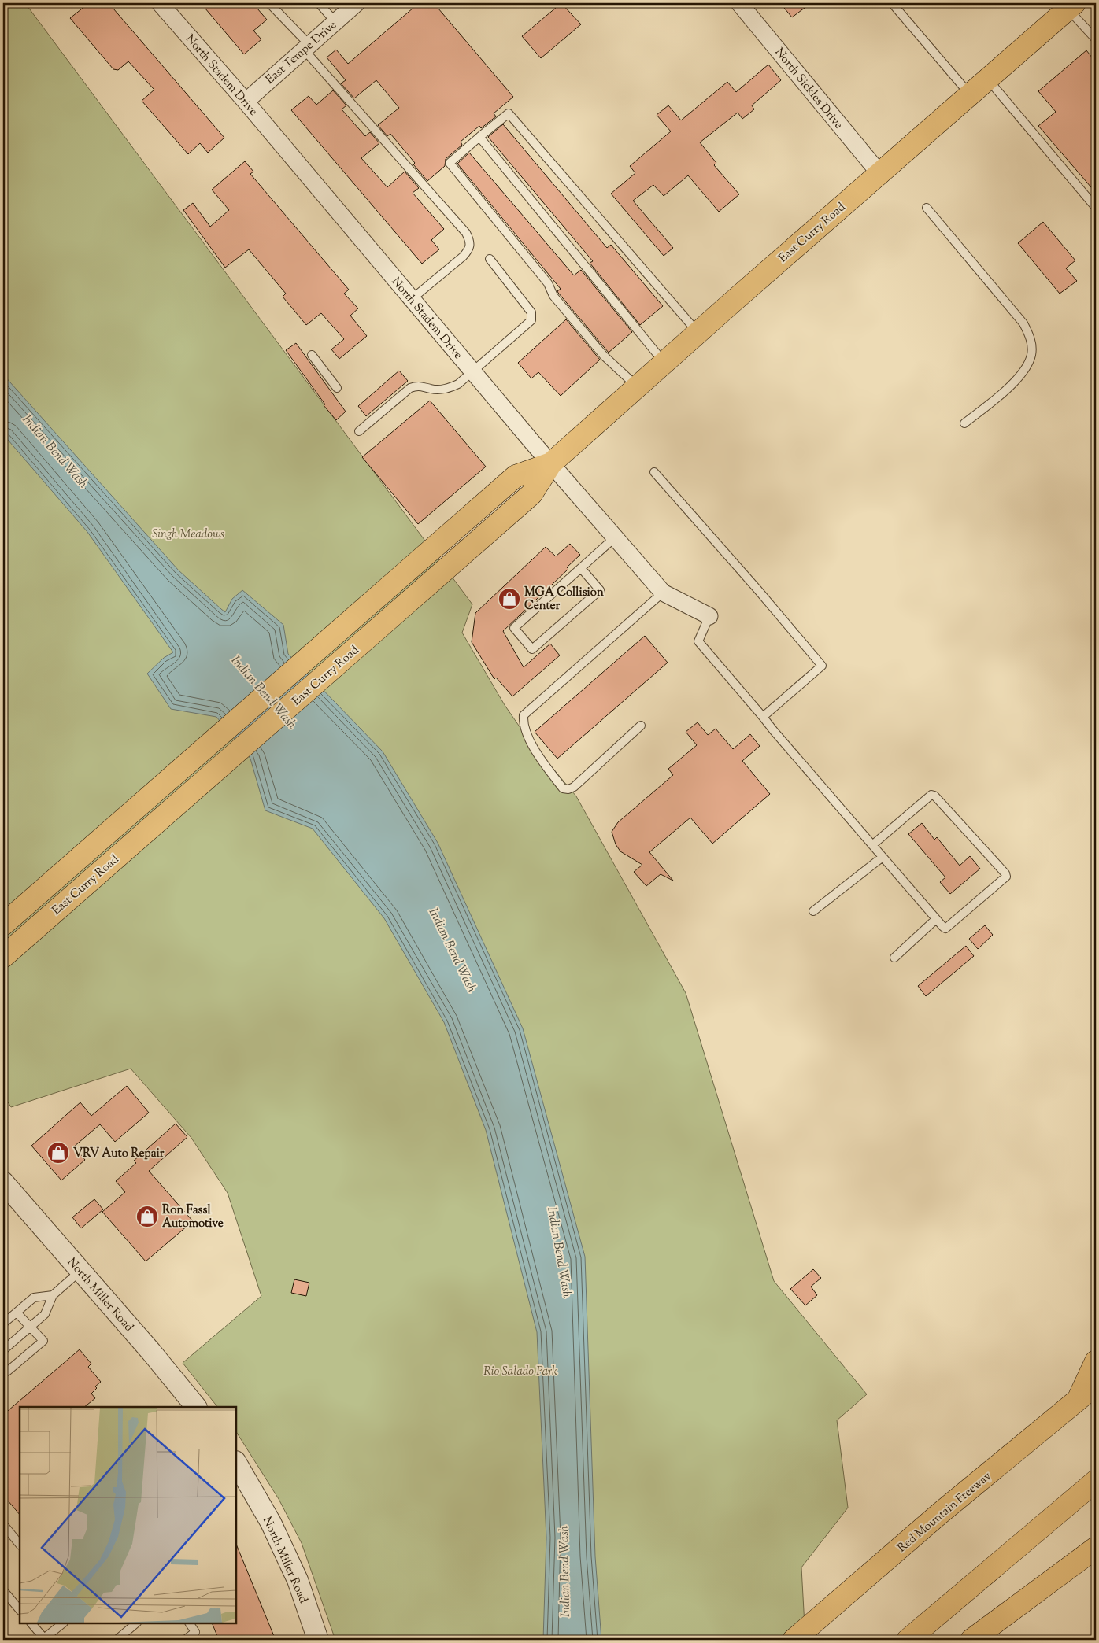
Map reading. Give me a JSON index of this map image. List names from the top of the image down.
{
  "streets": {
    "main road": ["East Curry Road", "Red Mountain Freeway"],
    "street": [
      "East Tempe Drive",
      "North Stadem Drive",
      "North Sickles Drive",
      "North Miller Road"
    ]
  },
  "crossings": [
    ["East Tempe Drive", "North Stadem Drive"],
    ["North Stadem Drive", "East Curry Road"],
    ["North Sickles Drive", "East Curry Road"]
  ],
  "water": ["Indian Bend Wash"],
  "parks": ["Singh Meadows", "Rio Salado Park"],
  "places": {
    "shop": ["MGA Collision Center", "VRV Auto Repair", "Ron Fassl Automotive"]
  }
}
